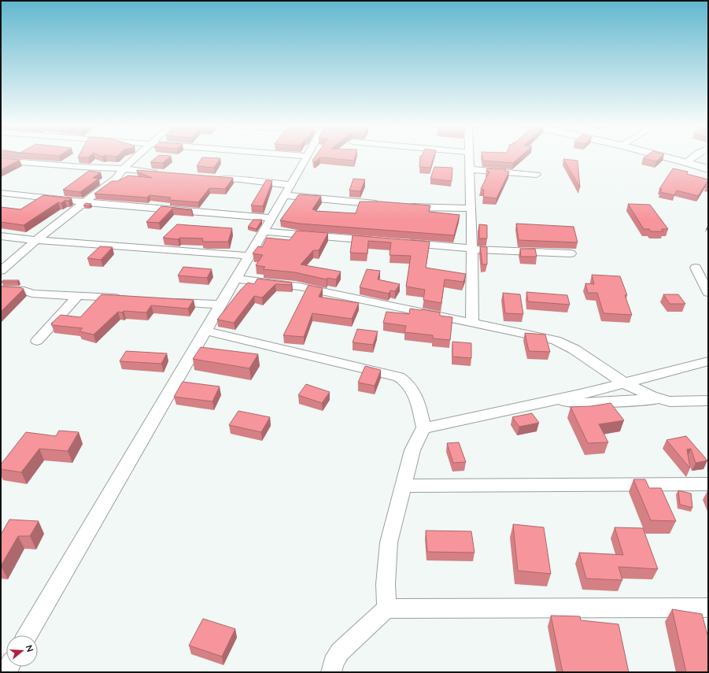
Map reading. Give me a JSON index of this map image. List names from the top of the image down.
{
  "north": "right"
}
